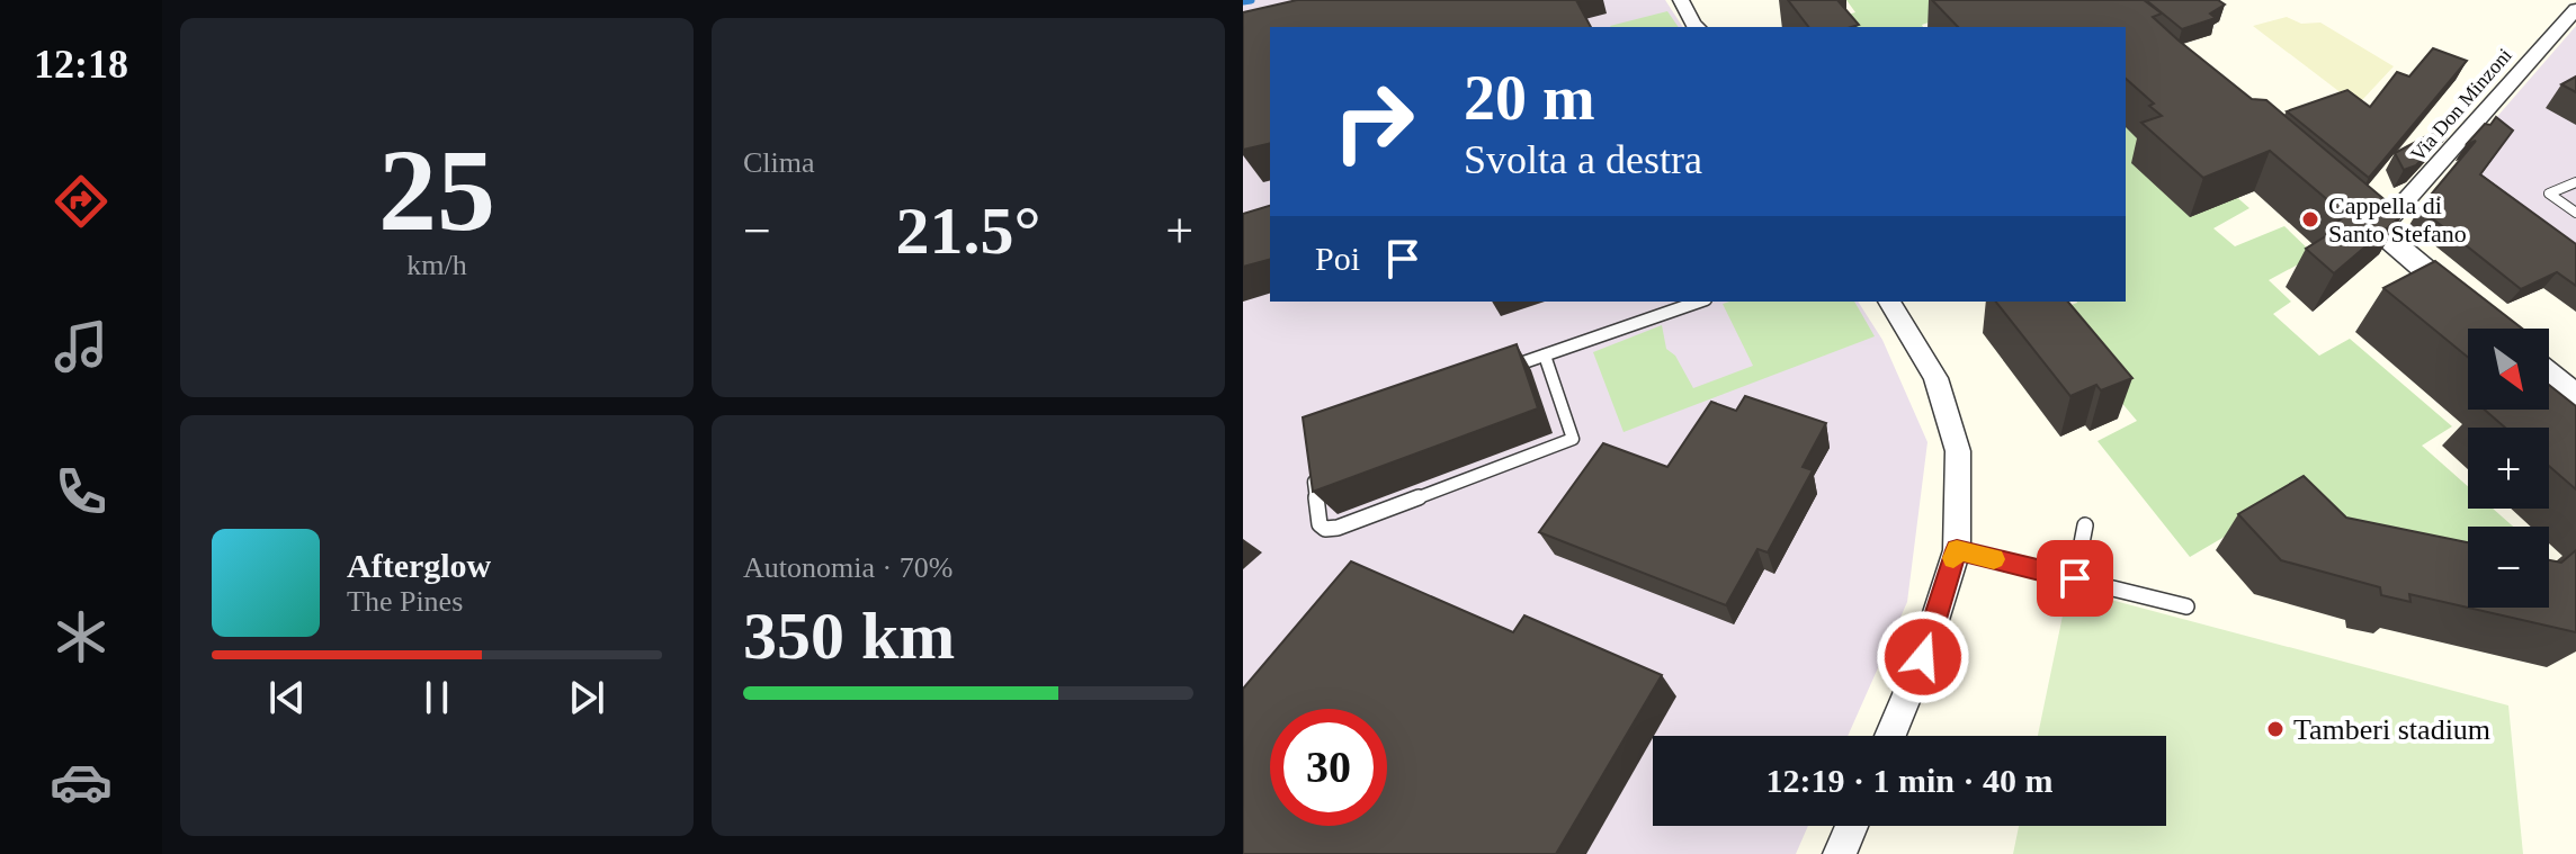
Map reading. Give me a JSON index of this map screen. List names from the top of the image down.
{
  "streets": {
    "street": ["Via Don Minzoni"]
  },
  "places": ["Cappella di Santo Stefano", "Tamberi stadium"],
  "north": "bottom right",
  "page": {
    "tabs": "12:18",
    "tile": [
      ["25", "km/h"],
      "Clima",
      ["Autonomia · 70%", "350 km"]
    ],
    "turn": ["20 m", "Svolta a destra"],
    "heat": ["−", "21.5°", "+"],
    "then": "Poi",
    "map_buttons": ["+", "−"],
    "song": ["Afterglow", "The Pines"],
    "limit": "30",
    "trip": "12:19 · 1 min · 40 m"
  }
}
